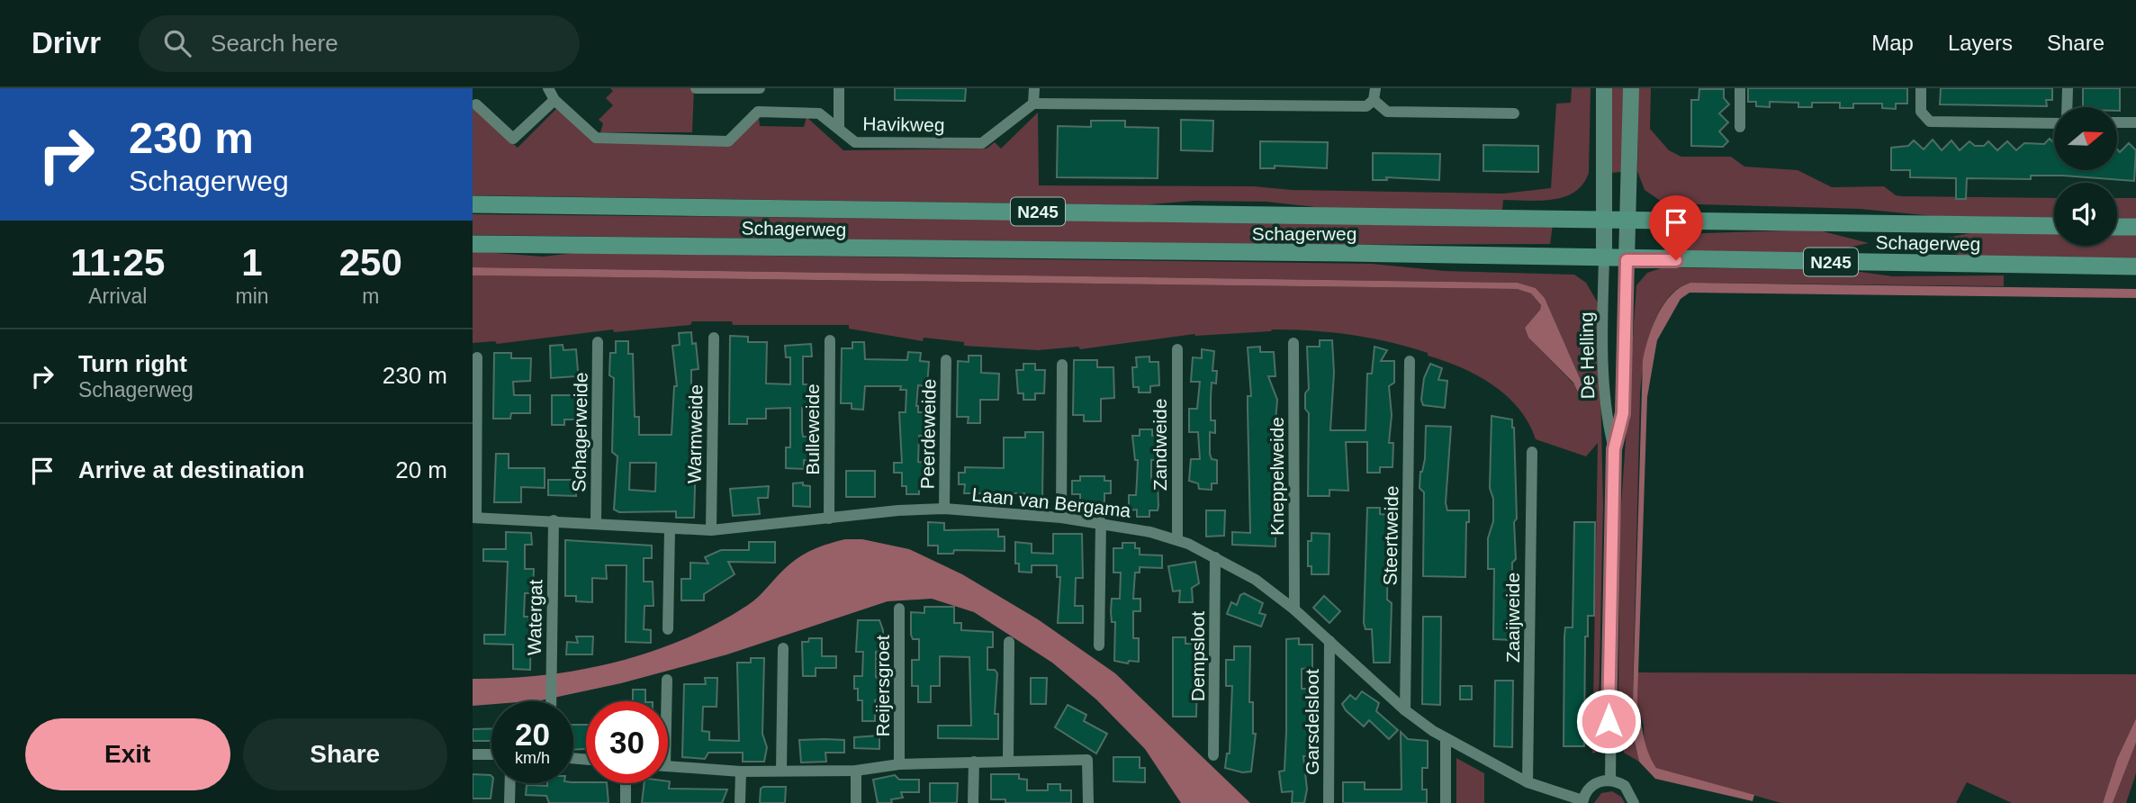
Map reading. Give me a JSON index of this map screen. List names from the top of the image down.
{
  "streets": {
    "main road": ["N245", "Schagerweg"],
    "street": [
      "Havikweg",
      "De Helling",
      "Bulleweide",
      "Schagerweide",
      "Warmweide",
      "Peerdeweide",
      "Zandweide",
      "Kneppelweide",
      "Laan van Bergama",
      "Steertweide",
      "Watergat",
      "Zaaijweide",
      "Dempsloot",
      "Reijersgroet",
      "Garsdelsloot"
    ]
  },
  "crossings": [
    ["Schagerweg", "De Helling"],
    ["Bulleweide", "Laan van Bergama"],
    ["Schagerweide", "Laan van Bergama"],
    ["Warmweide", "Laan van Bergama"],
    ["Peerdeweide", "Laan van Bergama"],
    ["Zandweide", "Laan van Bergama"],
    ["Kneppelweide", "Laan van Bergama"],
    ["Laan van Bergama", "Steertweide"],
    ["Laan van Bergama", "Watergat"],
    ["Laan van Bergama", "Zaaijweide"],
    ["Laan van Bergama", "Dempsloot"],
    ["Laan van Bergama", "Garsdelsloot"]
  ],
  "north": "right",
  "page": {
    "header": "Drivr",
    "search": "Search here",
    "nav": ["Map", "Layers", "Share"],
    "turn": ["230 m", "Schagerweg"],
    "eta": [
      "11:25",
      "Arrival",
      "1",
      "min",
      "250",
      "m"
    ],
    "list": [
      {
        "name": "Turn right",
        "note": "Schagerweg",
        "value": "230 m"
      },
      {
        "name": "Arrive at destination",
        "value": "20 m"
      }
    ],
    "speed": "20 km/h",
    "limit": "30",
    "buttons": ["Exit", "Share"]
  }
}
